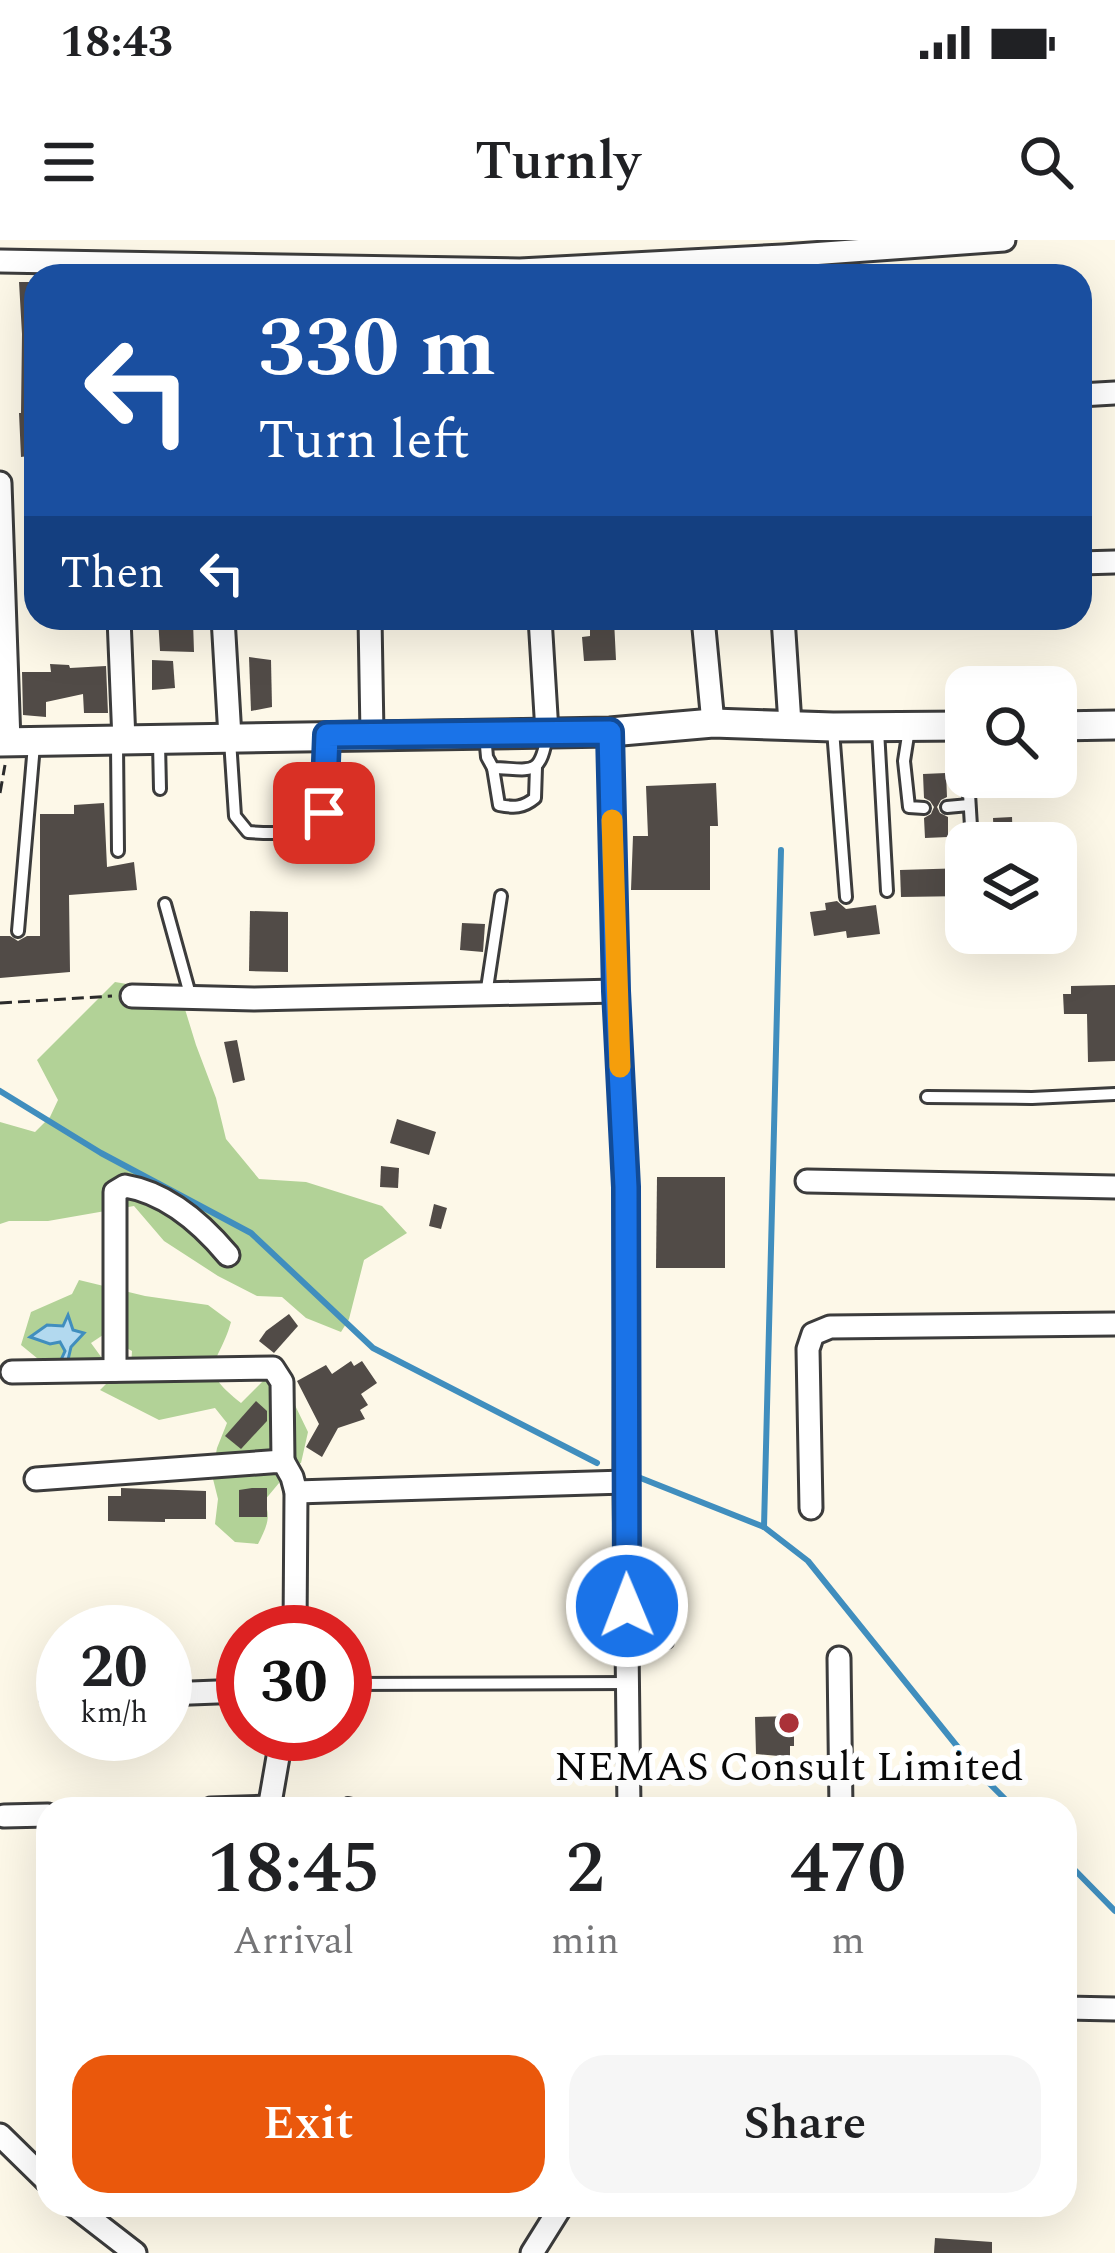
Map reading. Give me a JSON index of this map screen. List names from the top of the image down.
{
  "places": ["NEMAS Consult Limited"],
  "page": {
    "status": "18:43",
    "header": "Turnly",
    "turn": ["330 m", "Turn left"],
    "then": "Then",
    "speed": "20 km/h",
    "limit": "30",
    "eta": [
      "18:45",
      "Arrival",
      "2",
      "min",
      "470",
      "m"
    ],
    "buttons": ["Exit", "Share"]
  }
}
